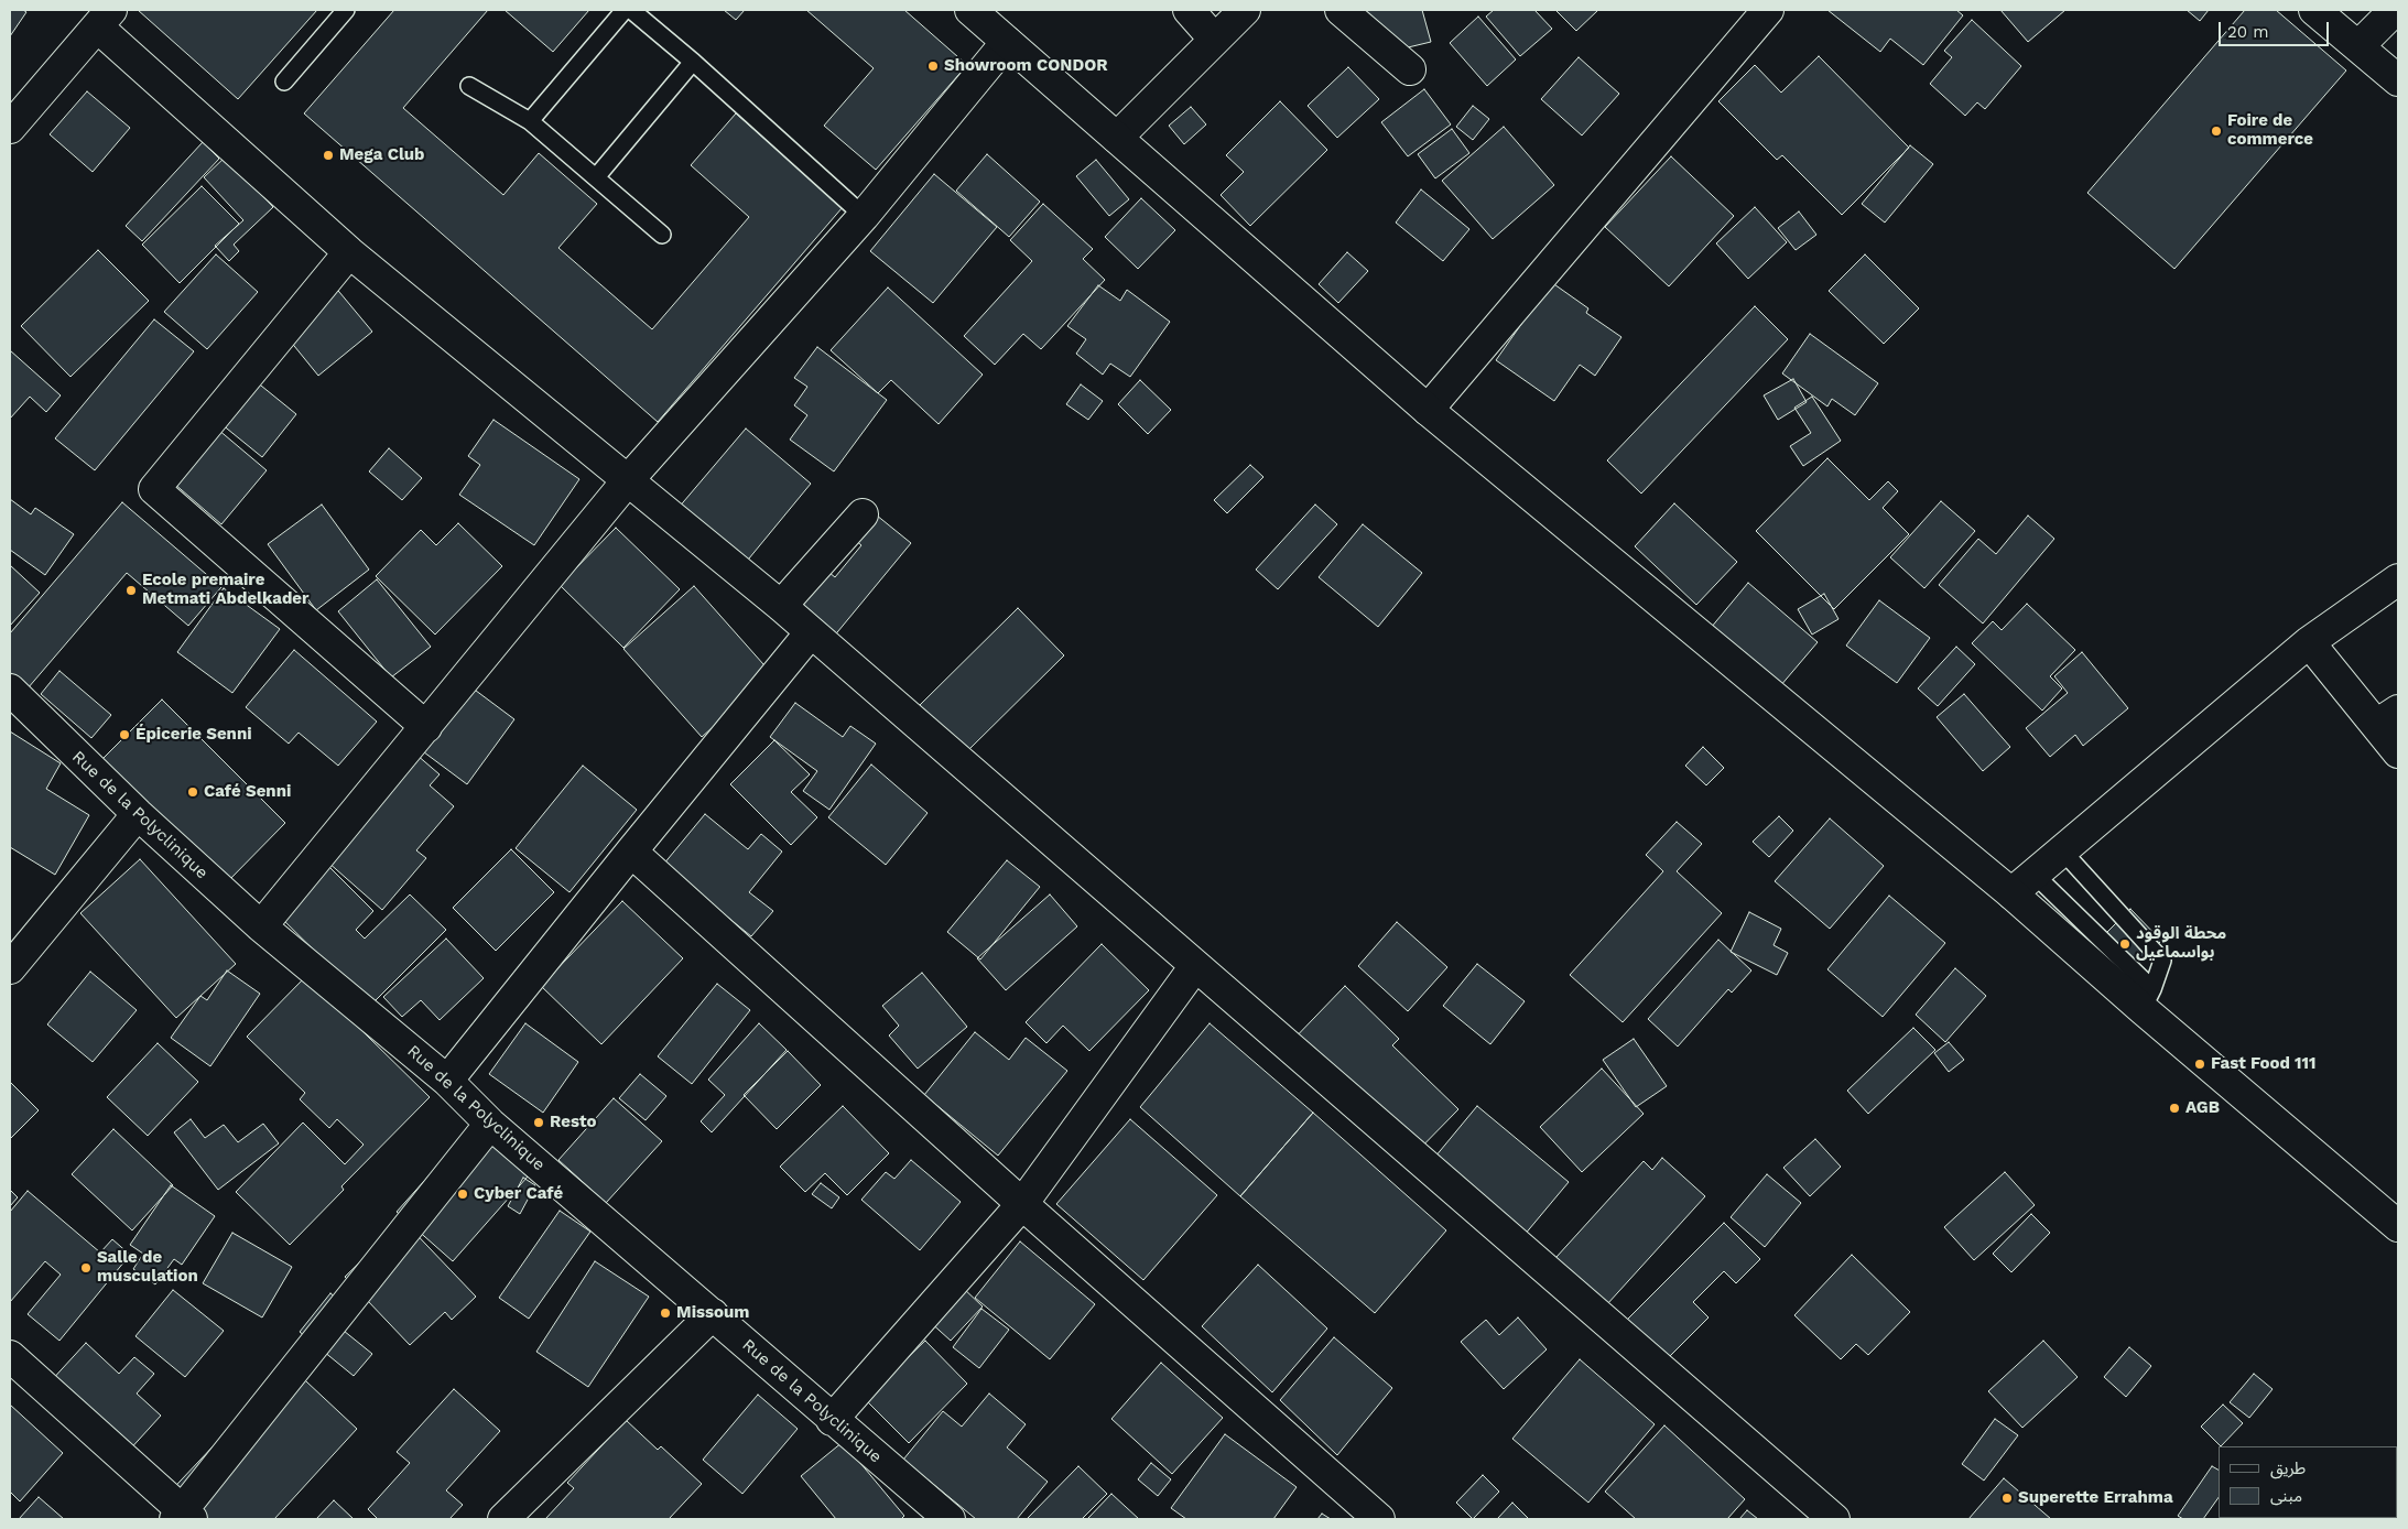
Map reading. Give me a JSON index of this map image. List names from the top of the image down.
{
  "streets": {
    "street": ["Rue de la Polyclinique"]
  },
  "places": [
    "Showroom CONDOR",
    "Foire de commerce",
    "Mega Club",
    "Ecole premaire Metmati Abdelkader",
    "Épicerie Senni",
    "Café Senni",
    "محطة الوقود بواسماعيل",
    "Fast Food 111",
    "AGB",
    "Resto",
    "Cyber Café",
    "Salle de musculation",
    "Missoum",
    "Superette Errahma"
  ],
  "legend": ["طريق", "مبنى"],
  "scale_bar": "20 m"
}
